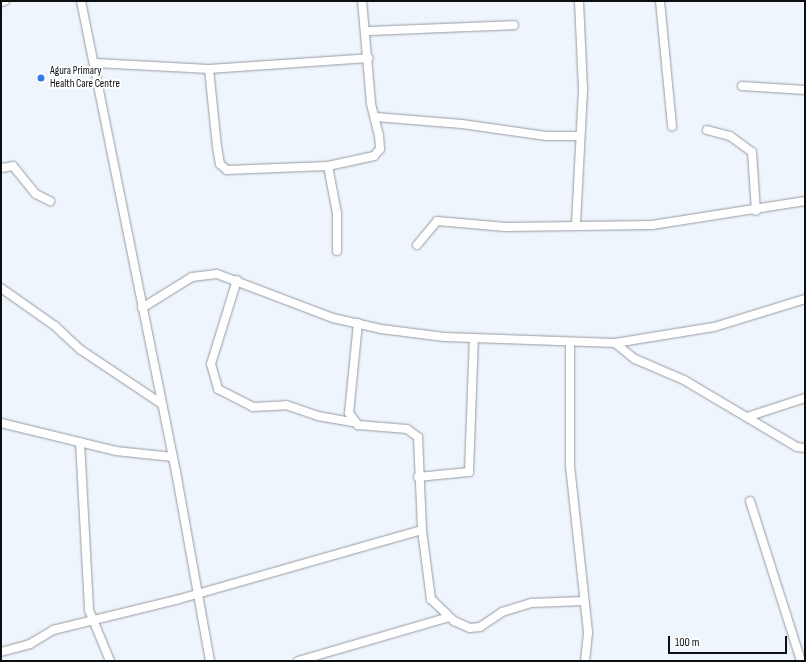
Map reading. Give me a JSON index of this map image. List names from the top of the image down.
{
  "places": ["Agura Primary Health Care Centre"],
  "scale_bar": "100 m"
}
